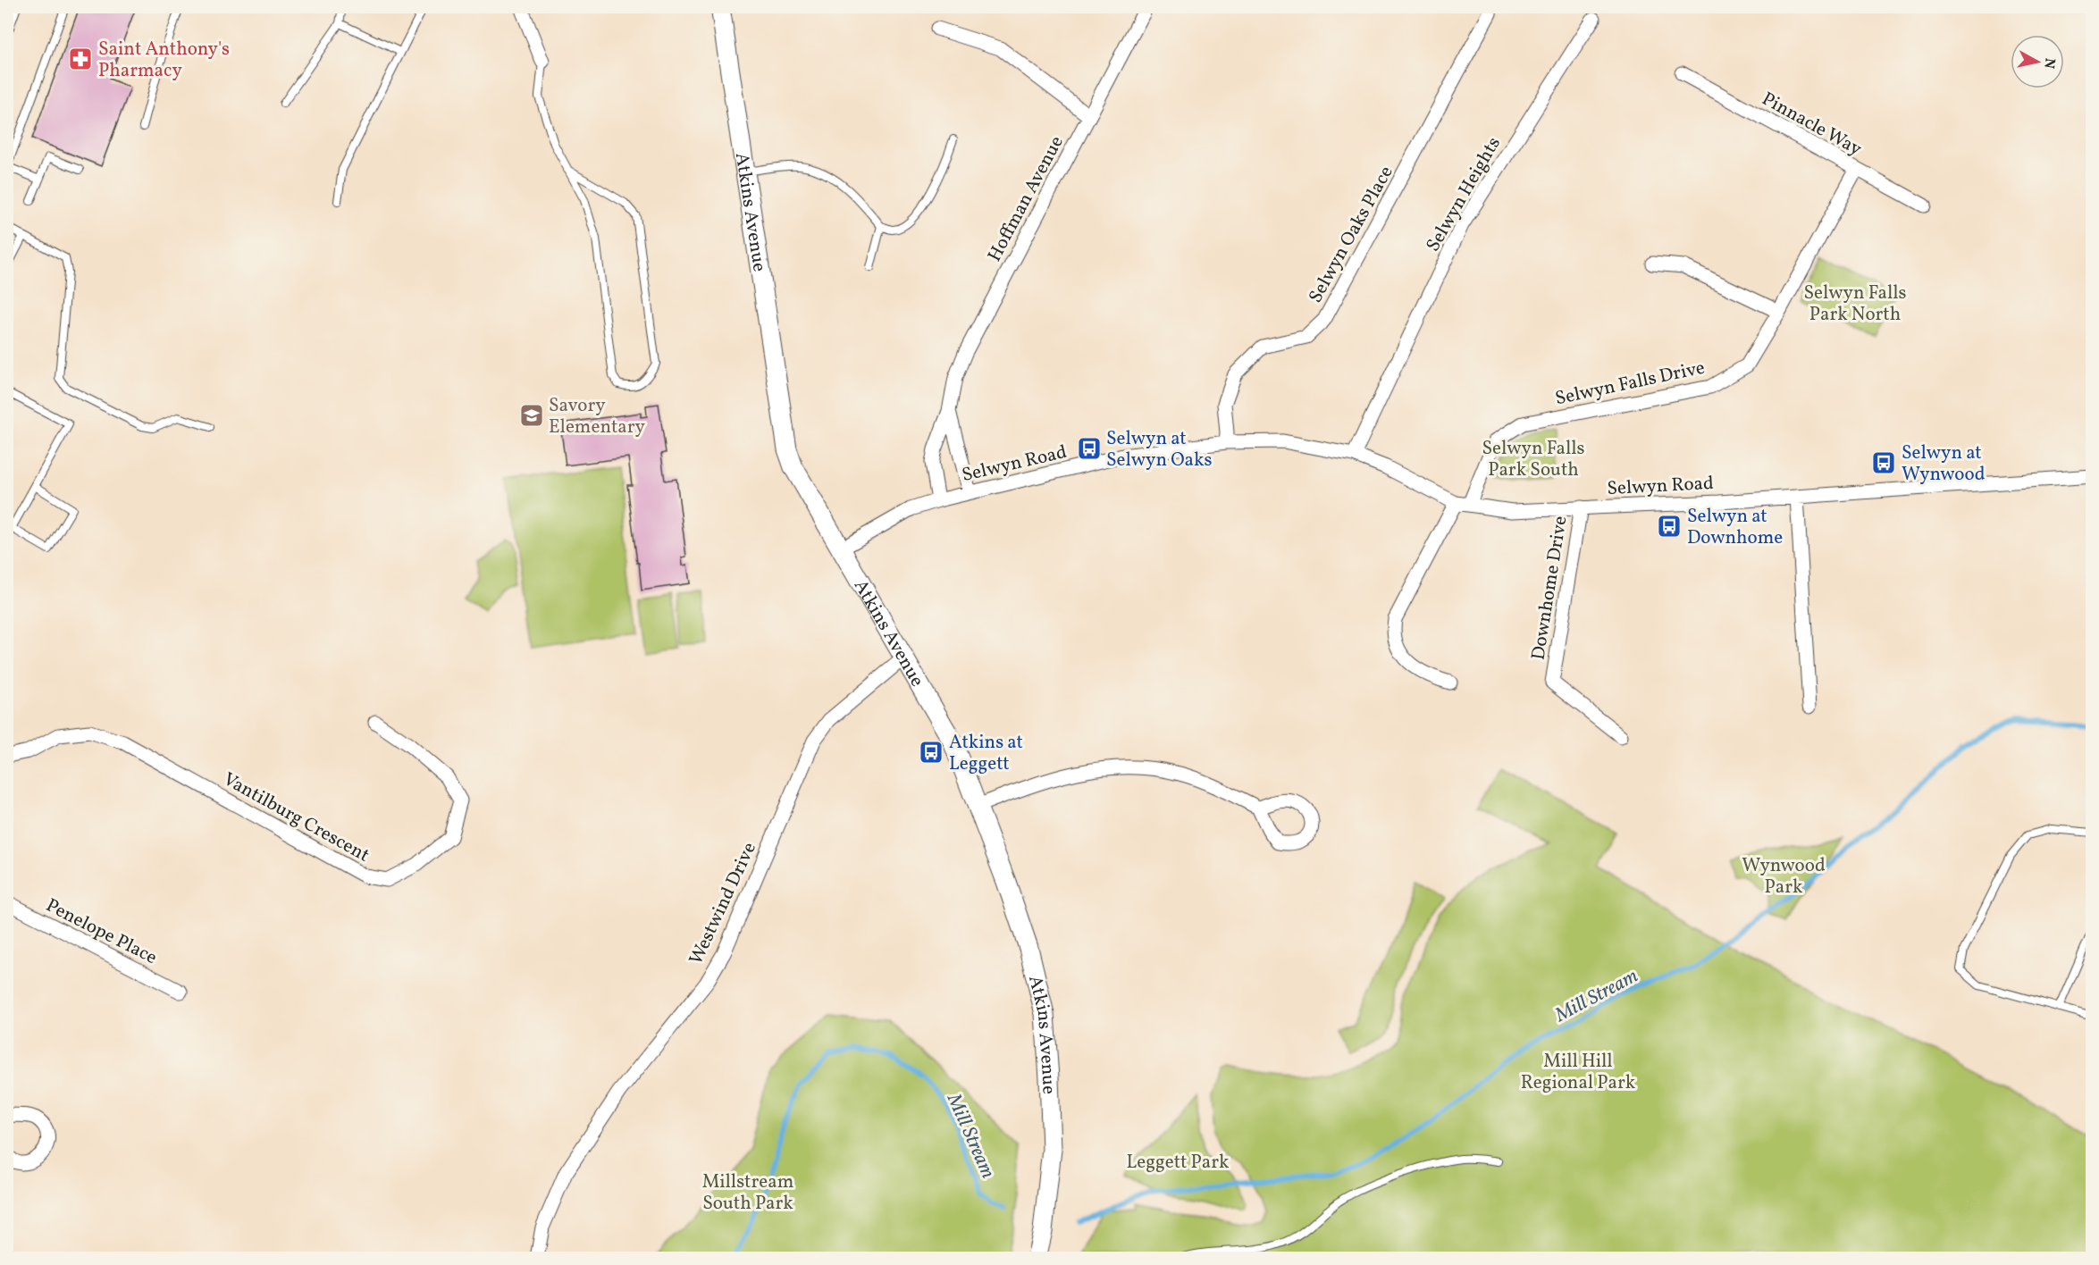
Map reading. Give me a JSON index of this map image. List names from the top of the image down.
{
  "streets": {
    "street": [
      "Pinnacle Way",
      "Selwyn Heights",
      "Hoffman Avenue",
      "Atkins Avenue",
      "Selwyn Oaks Place",
      "Selwyn Falls Drive",
      "Selwyn Road",
      "Downhome Drive",
      "Vantilburg Crescent",
      "Westwind Drive",
      "Penelope Place"
    ]
  },
  "crossings": [
    ["Pinnacle Way", "Selwyn Falls Drive"],
    ["Selwyn Heights", "Selwyn Road"],
    ["Hoffman Avenue", "Selwyn Road"],
    ["Atkins Avenue", "Selwyn Road"],
    ["Atkins Avenue", "Westwind Drive"],
    ["Selwyn Oaks Place", "Selwyn Road"],
    ["Selwyn Falls Drive", "Selwyn Road"],
    ["Selwyn Road", "Downhome Drive"]
  ],
  "water": ["Mill Stream"],
  "parks": [
    "Selwyn Falls Park North",
    "Selwyn Falls Park South",
    "Wynwood Park",
    "Mill Hill Regional Park",
    "Leggett Park",
    "Millstream South Park"
  ],
  "places": {
    "pharmacy": ["Saint Anthony's Pharmacy"],
    "school or university": ["Savory Elementary"],
    "bus stop": [
      "Selwyn at Selwyn Oaks",
      "Selwyn at Wynwood",
      "Selwyn at Downhome",
      "Atkins at Leggett"
    ]
  },
  "north": "right"
}
